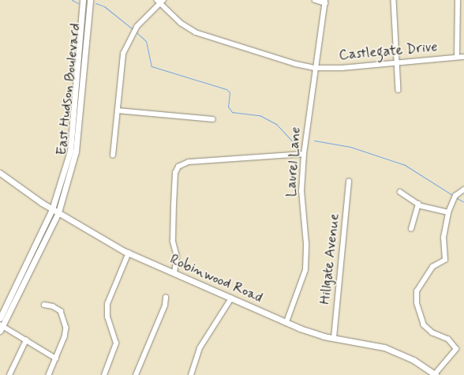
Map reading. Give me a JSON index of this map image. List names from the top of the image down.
{
  "streets": {
    "main road": ["East Hudson Boulevard", "Robinwood Road"],
    "street": ["Castlegate Drive", "Laurel Lane", "Hillgate Avenue"]
  },
  "crossings": [
    ["Castlegate Drive", "Laurel Lane"],
    ["East Hudson Boulevard", "Robinwood Road"],
    ["Laurel Lane", "Robinwood Road"],
    ["Hillgate Avenue", "Robinwood Road"]
  ]
}
